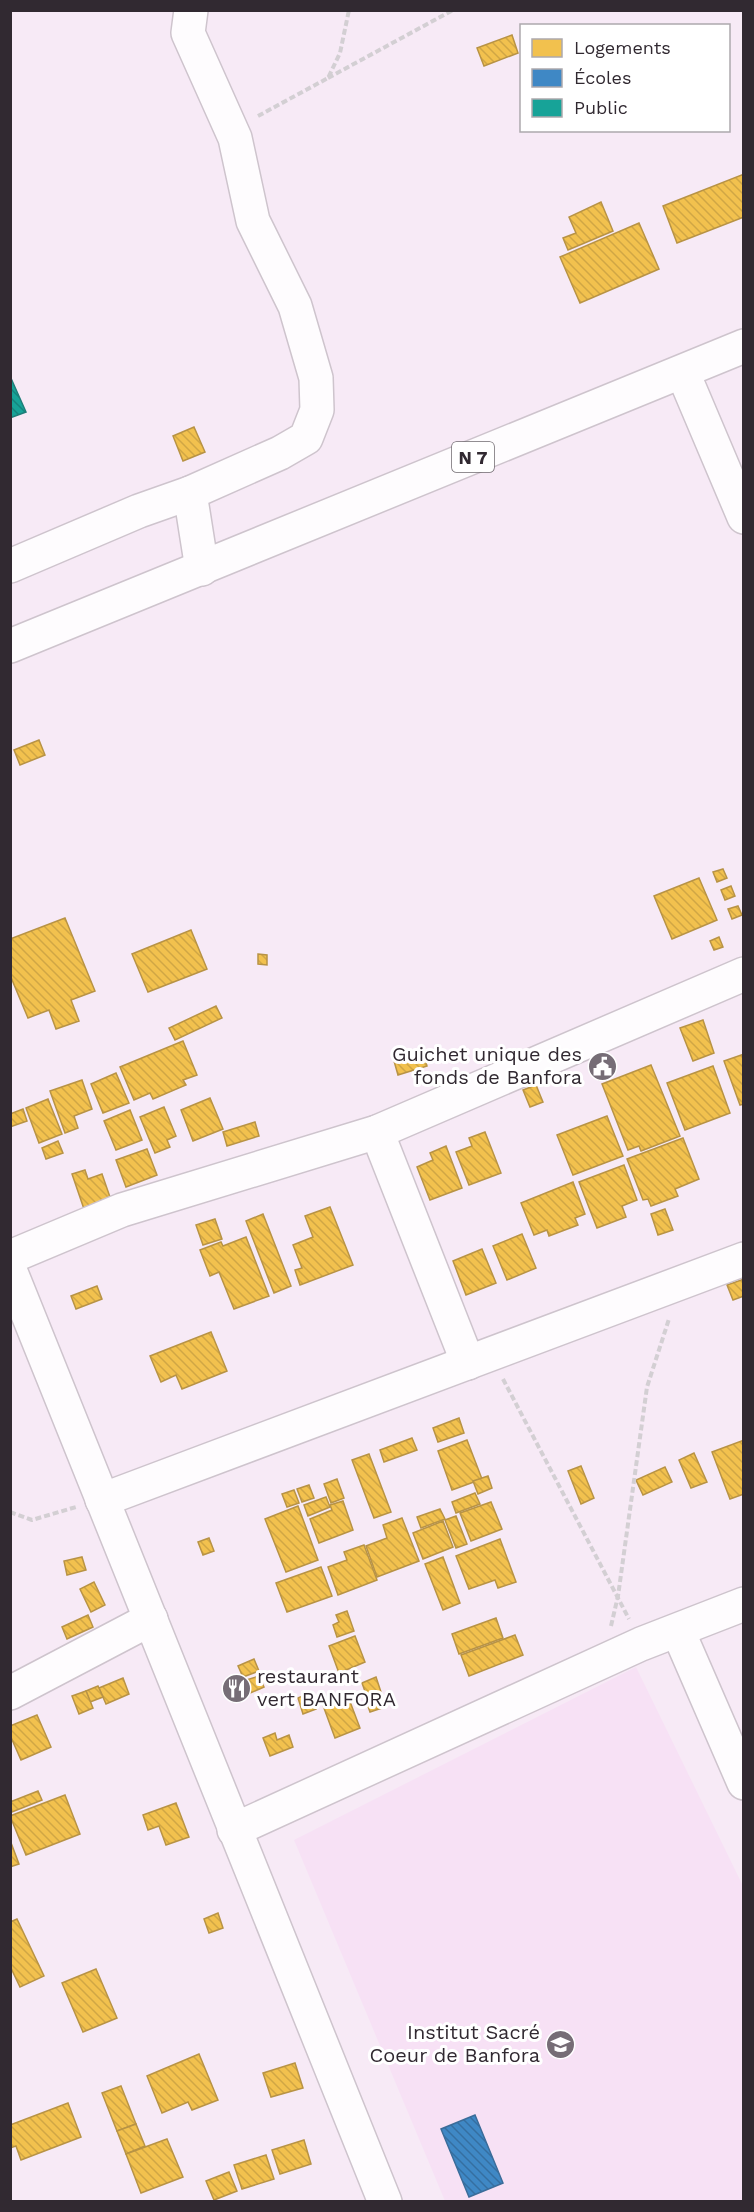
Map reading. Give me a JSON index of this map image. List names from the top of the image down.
{
  "streets": {
    "main road": ["N 7"]
  },
  "places": {
    "public building": ["Guichet unique des fonds de Banfora"],
    "restaurant": ["restaurant vert BANFORA"],
    "school or university": ["Institut Sacré Coeur de Banfora"]
  },
  "legend": ["Logements", "Écoles", "Public"]
}
